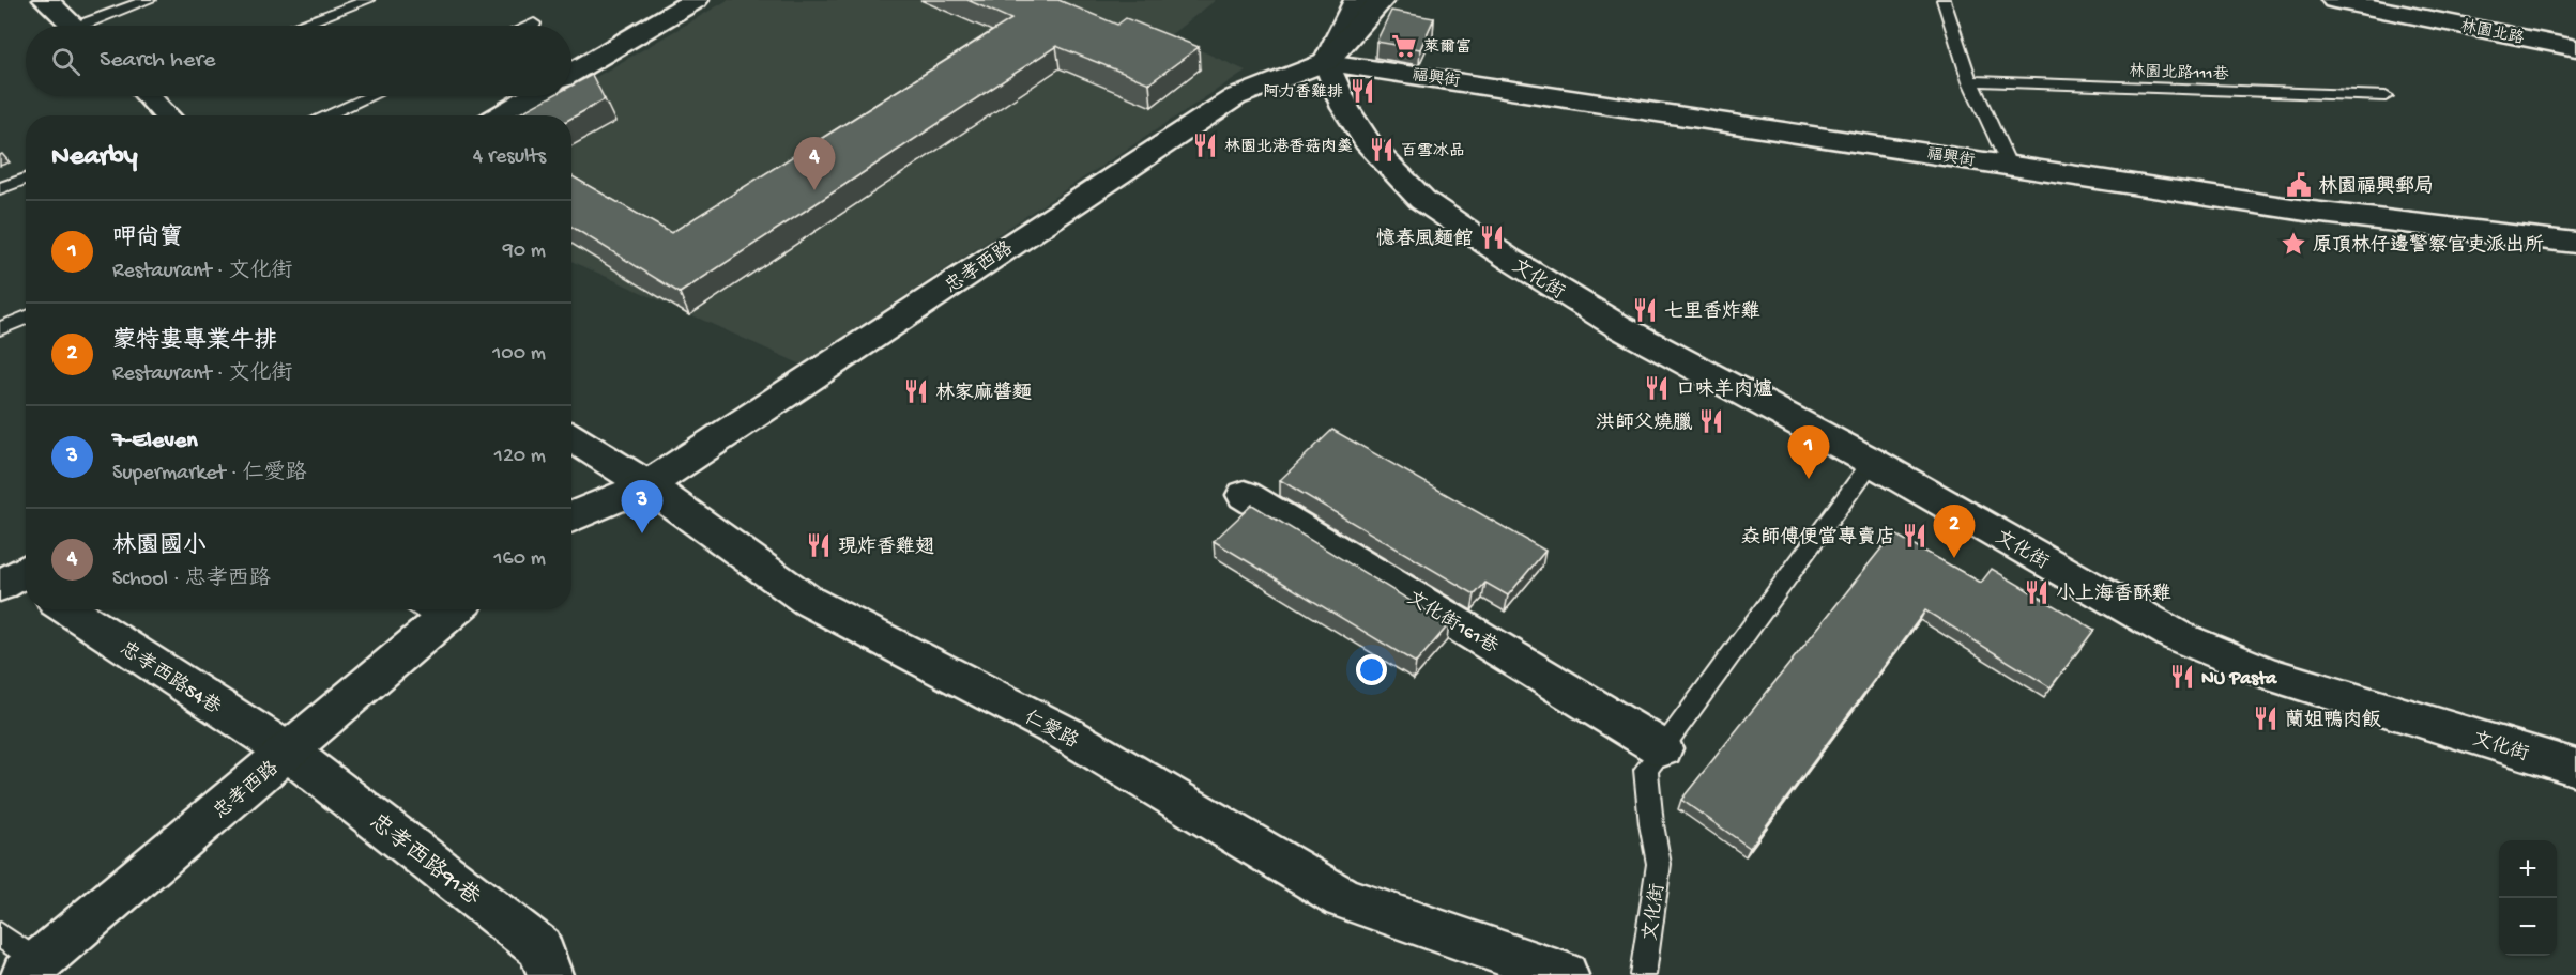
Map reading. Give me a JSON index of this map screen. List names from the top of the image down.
{
  "streets": {
    "street": [
      "林園北路",
      "福興街",
      "忠孝西路",
      "文化街",
      "文化街161巷",
      "忠孝西路54巷",
      "仁愛路",
      "忠孝西路91巷"
    ],
    "lane": ["林園北路111巷"]
  },
  "crossings": [
    ["福興街", "忠孝西路"],
    ["福興街", "文化街"],
    ["忠孝西路", "文化街"],
    ["忠孝西路", "忠孝西路54巷"],
    ["忠孝西路", "仁愛路"],
    ["忠孝西路", "忠孝西路91巷"],
    ["文化街", "文化街161巷"],
    ["忠孝西路54巷", "忠孝西路91巷"]
  ],
  "places": {
    "supermarket": ["萊爾富"],
    "restaurant": [
      "阿力香雞排",
      "林園北港香菇肉羮",
      "百雪冰品",
      "憶春風麵館",
      "七里香炸雞",
      "口味羊肉爐",
      "林家麻醬麵",
      "洪師父燒臘",
      "𡘙師傅便當專賣店",
      "現炸香雞翅",
      "小上海香酥雞",
      "NU Pasta",
      "蘭姐鴨肉飯"
    ],
    "public building": ["林園福興郵局"],
    "place": ["原頂林仔邊警察官吏派出所"]
  },
  "page": {
    "search": "Search here",
    "heading": ["Nearby", "4 results"],
    "pins": [
      "4",
      "1",
      "3",
      "2"
    ],
    "list": [
      {
        "mark": "1",
        "name": "呷尚寶",
        "note": "Restaurant · 文化街",
        "value": "90 m"
      },
      {
        "mark": "2",
        "name": "蒙特婁專業牛排",
        "note": "Restaurant · 文化街",
        "value": "100 m"
      },
      {
        "mark": "3",
        "name": "7-Eleven",
        "note": "Supermarket · 仁愛路",
        "value": "120 m"
      },
      {
        "mark": "4",
        "name": "林園國小",
        "note": "School · 忠孝西路",
        "value": "160 m"
      }
    ],
    "map_buttons": ["+", "−"]
  }
}
